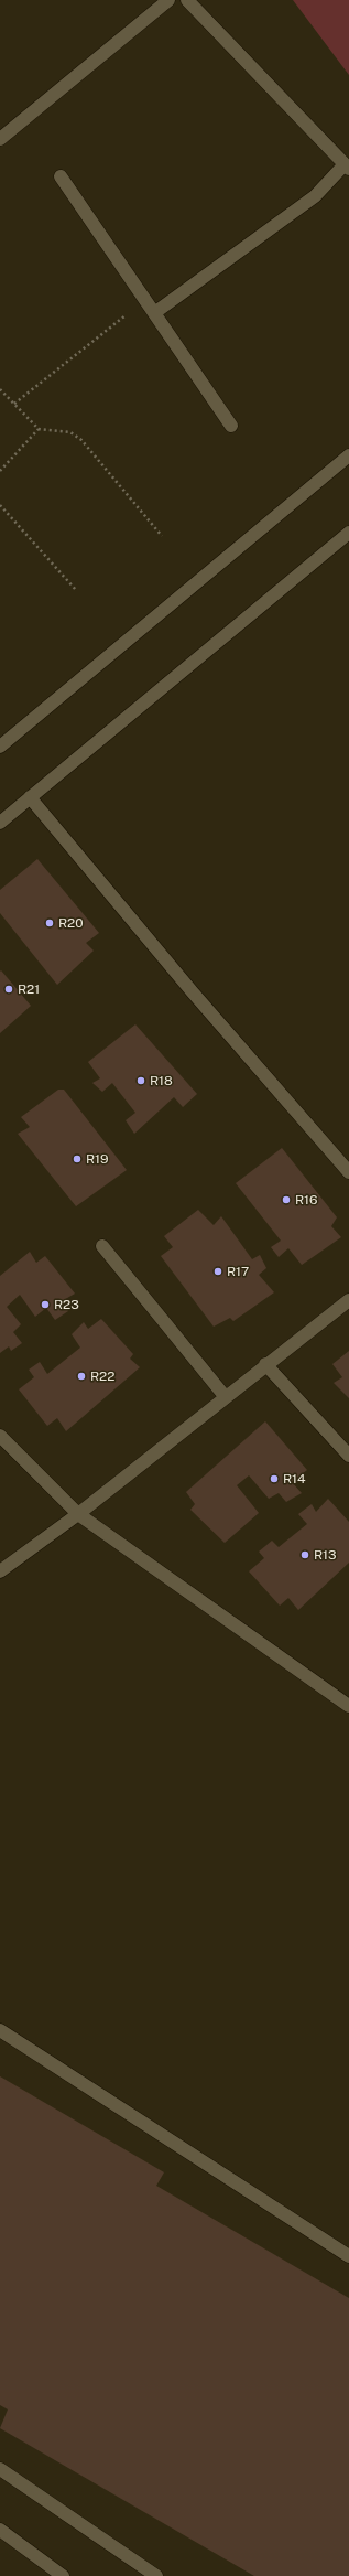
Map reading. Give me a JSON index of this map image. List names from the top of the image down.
{
  "places": [
    "R20",
    "R21",
    "R18",
    "R19",
    "R16",
    "R17",
    "R23",
    "R22",
    "R14",
    "R13"
  ]
}
